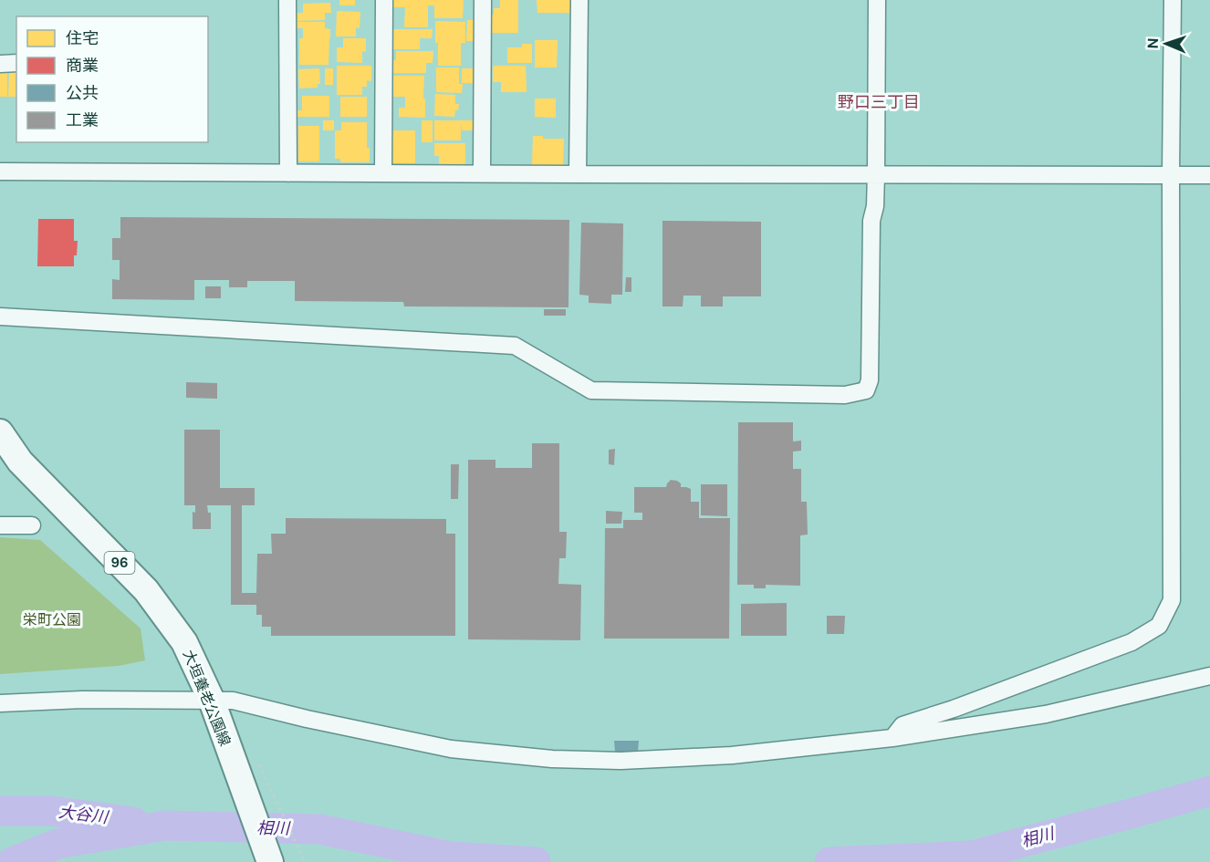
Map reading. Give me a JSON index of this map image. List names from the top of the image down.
{
  "streets": {
    "main road": ["96", "大垣養老公園線"]
  },
  "districts": ["野口三丁目"],
  "water": ["大谷川", "相川"],
  "parks": ["栄町公園"],
  "legend": [
    "住宅",
    "商業",
    "公共",
    "工業"
  ],
  "north": "left"
}
